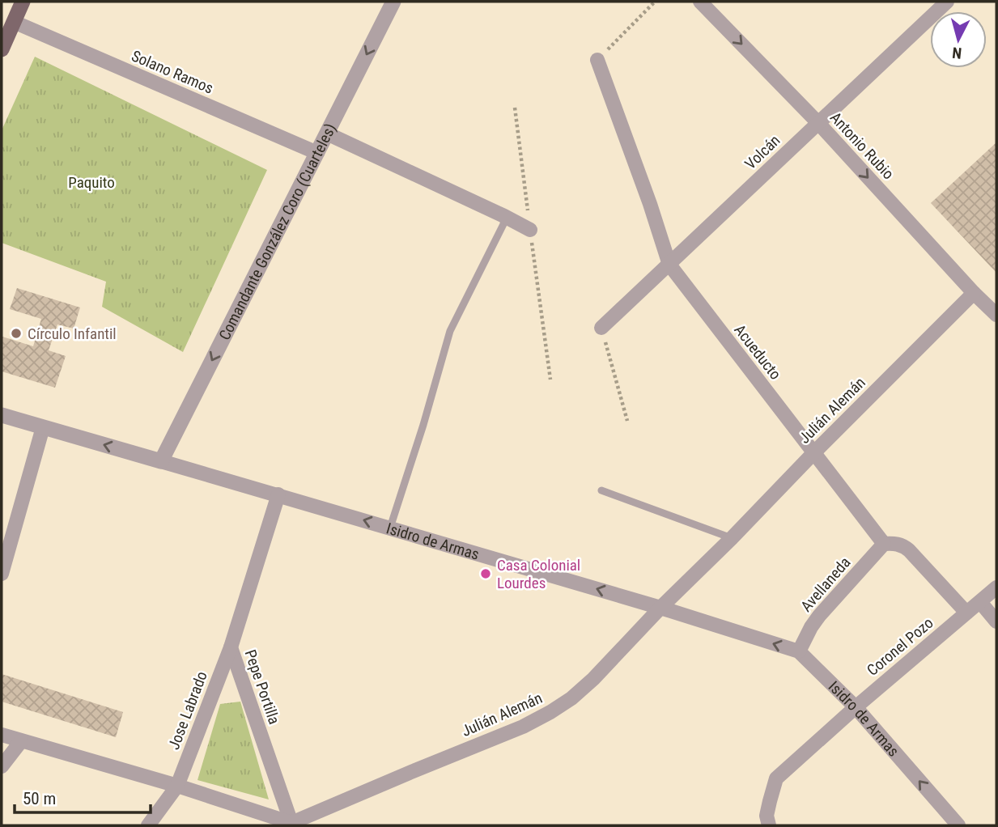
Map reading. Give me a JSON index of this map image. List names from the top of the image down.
{
  "streets": {
    "street": [
      "Solano Ramos",
      "Antonio Rubio",
      "Volcán",
      "Comandante González Coro (Cuarteles)",
      "Acueducto",
      "Julián Alemán",
      "Isidro de Armas",
      "Avellaneda",
      "Coronel Pozo",
      "Pepe Portilla",
      "Jose Labrado"
    ]
  },
  "crossings": [
    ["Solano Ramos", "Comandante González Coro (Cuarteles)"],
    ["Antonio Rubio", "Volcán"],
    ["Antonio Rubio", "Julián Alemán"],
    ["Volcán", "Acueducto"],
    ["Comandante González Coro (Cuarteles)", "Isidro de Armas"],
    ["Acueducto", "Julián Alemán"],
    ["Acueducto", "Avellaneda"],
    ["Julián Alemán", "Isidro de Armas"],
    ["Julián Alemán", "Pepe Portilla"],
    ["Isidro de Armas", "Avellaneda"],
    ["Isidro de Armas", "Coronel Pozo"],
    ["Isidro de Armas", "Pepe Portilla"],
    ["Pepe Portilla", "Jose Labrado"]
  ],
  "one_way": ["Antonio Rubio", "Comandante González Coro (Cuarteles)", "Isidro de Armas"],
  "parks": ["Paquito"],
  "places": ["Círculo Infantil", "Casa Colonial Lourdes"],
  "scale_bar": "50 m",
  "north": "bottom"
}
